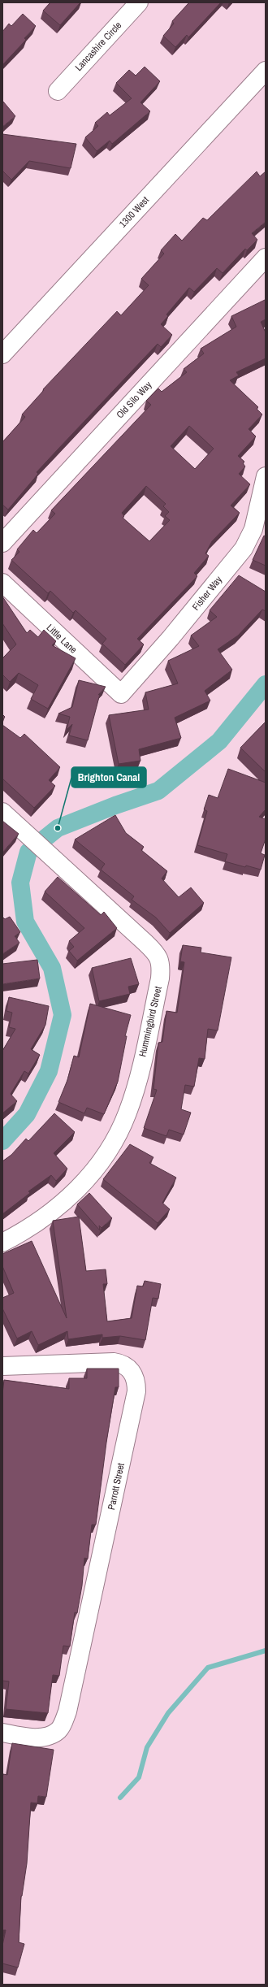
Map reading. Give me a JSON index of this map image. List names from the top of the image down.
{
  "streets": {
    "street": [
      "Lancashire Circle",
      "1300 West",
      "Old Silo Way",
      "Fisher Way",
      "Little Lane",
      "Hummingbird Street",
      "Parrott Street"
    ]
  },
  "crossings": [
    ["Fisher Way", "Little Lane"]
  ],
  "places": ["Brighton Canal"]
}
